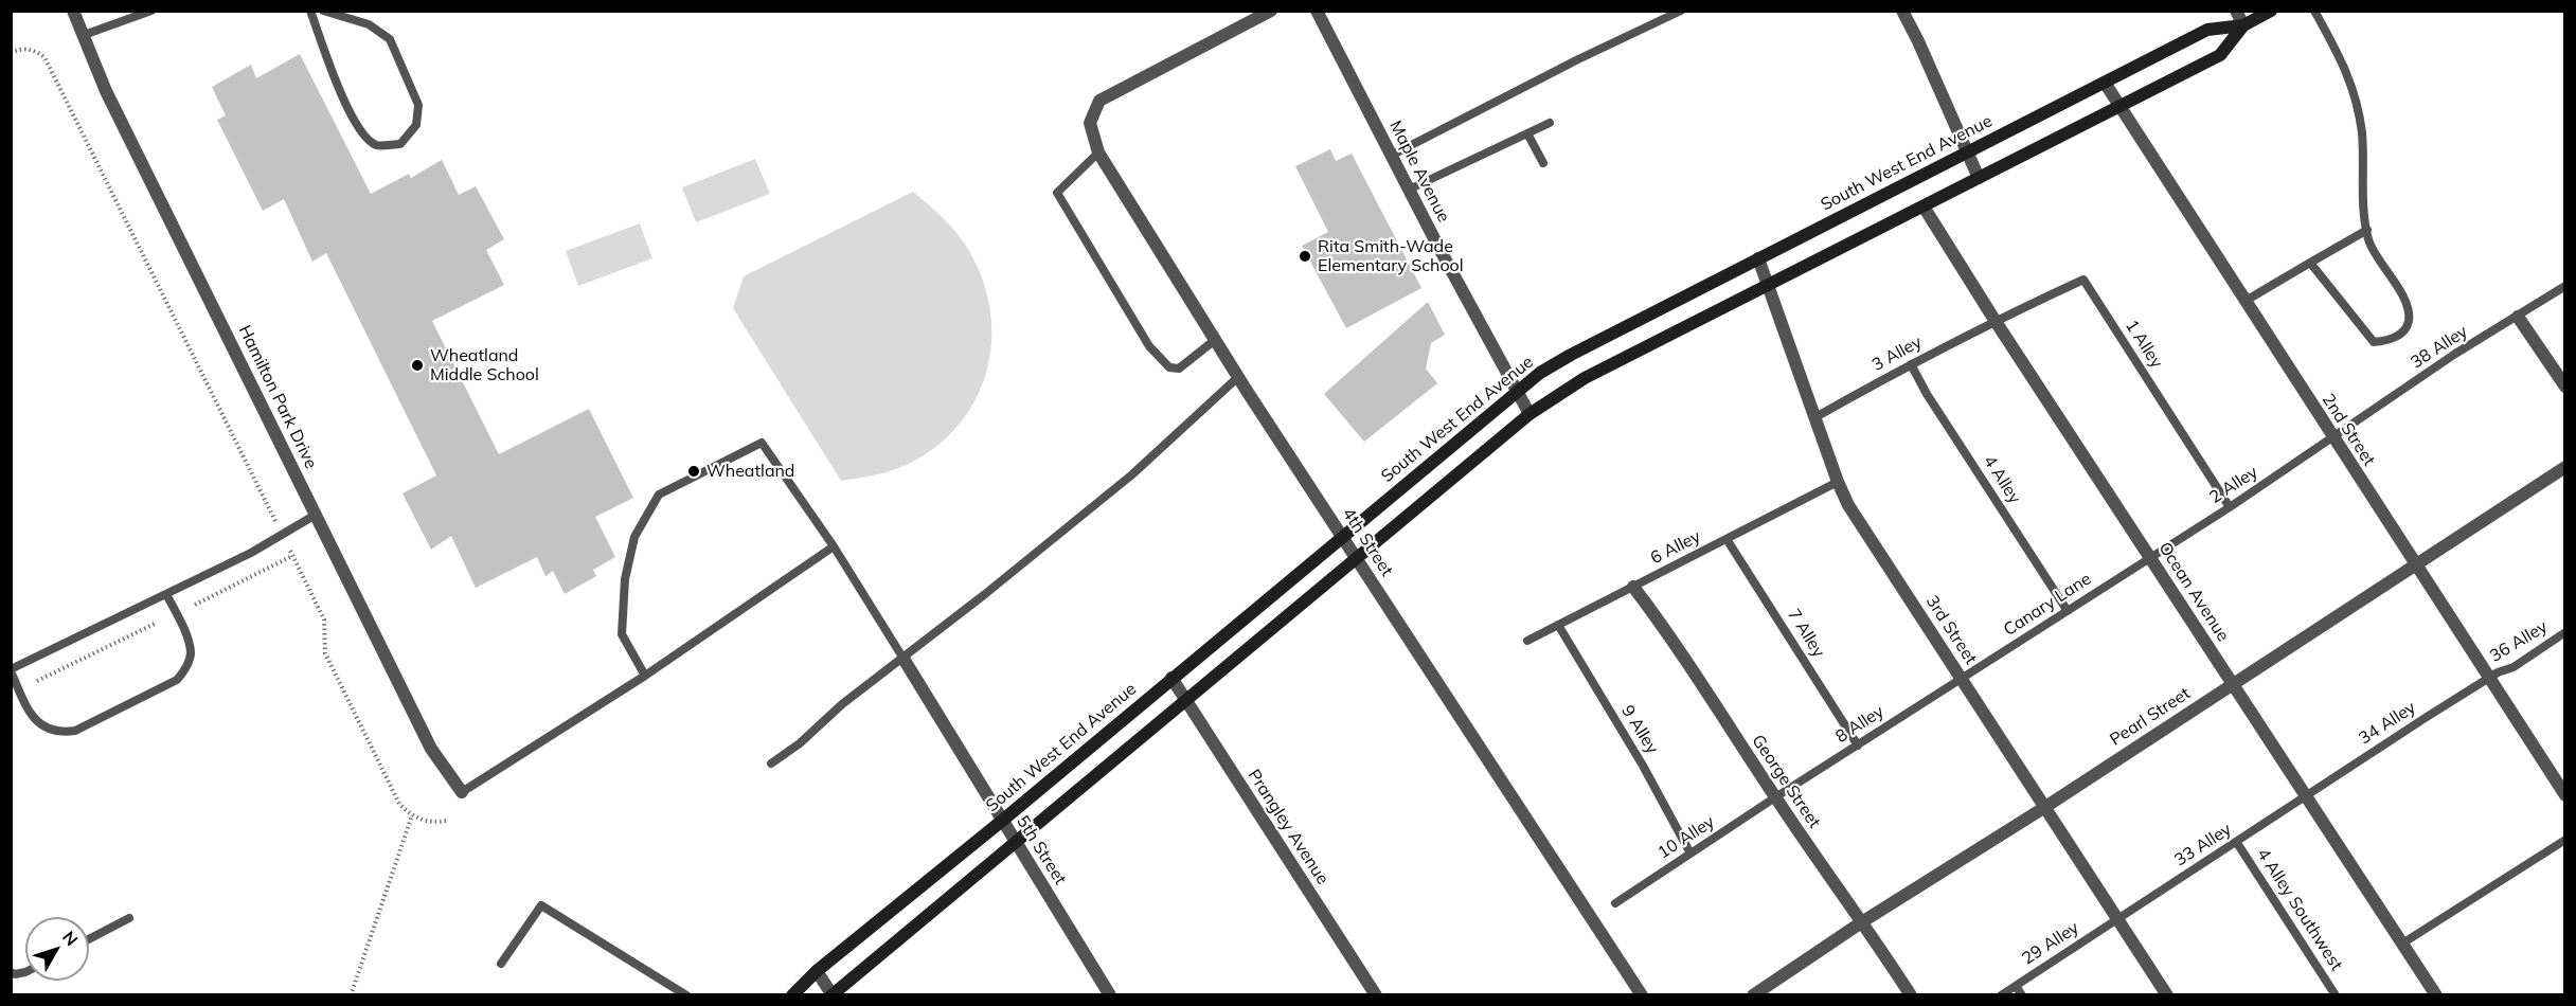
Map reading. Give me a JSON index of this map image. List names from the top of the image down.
{
  "streets": {
    "main road": ["South West End Avenue"],
    "street": [
      "Maple Avenue",
      "Hamilton Park Drive",
      "2nd Street",
      "4th Street",
      "Ocean Avenue",
      "3rd Street",
      "Pearl Street",
      "George Street",
      "Prangley Avenue",
      "5th Street"
    ],
    "lane": [
      "1 Alley",
      "38 Alley",
      "3 Alley",
      "4 Alley",
      "2 Alley",
      "6 Alley",
      "Canary Lane",
      "7 Alley",
      "36 Alley",
      "34 Alley",
      "8 Alley",
      "9 Alley",
      "10 Alley",
      "33 Alley",
      "4 Alley Southwest",
      "29 Alley"
    ]
  },
  "crossings": [
    ["South West End Avenue", "Maple Avenue"],
    ["South West End Avenue", "2nd Street"],
    ["South West End Avenue", "4th Street"],
    ["South West End Avenue", "Ocean Avenue"],
    ["South West End Avenue", "3rd Street"],
    ["South West End Avenue", "Prangley Avenue"],
    ["South West End Avenue", "5th Street"],
    ["1 Alley", "3 Alley"],
    ["1 Alley", "2 Alley"],
    ["1 Alley", "Ocean Avenue"],
    ["38 Alley", "2nd Street"],
    ["38 Alley", "2 Alley"],
    ["3 Alley", "4 Alley"],
    ["3 Alley", "Ocean Avenue"],
    ["3 Alley", "3rd Street"],
    ["2nd Street", "2 Alley"],
    ["2nd Street", "36 Alley"],
    ["2nd Street", "Pearl Street"],
    ["2nd Street", "34 Alley"],
    ["4 Alley", "Canary Lane"],
    ["2 Alley", "Ocean Avenue"],
    ["2 Alley", "Canary Lane"],
    ["6 Alley", "3rd Street"],
    ["6 Alley", "7 Alley"],
    ["6 Alley", "9 Alley"],
    ["6 Alley", "George Street"],
    ["Ocean Avenue", "Canary Lane"],
    ["Ocean Avenue", "Pearl Street"],
    ["Ocean Avenue", "34 Alley"],
    ["Ocean Avenue", "33 Alley"],
    ["Canary Lane", "3rd Street"],
    ["Canary Lane", "8 Alley"],
    ["3rd Street", "Pearl Street"],
    ["3rd Street", "8 Alley"],
    ["3rd Street", "33 Alley"],
    ["3rd Street", "29 Alley"],
    ["7 Alley", "8 Alley"],
    ["36 Alley", "34 Alley"],
    ["Pearl Street", "George Street"],
    ["34 Alley", "33 Alley"],
    ["8 Alley", "George Street"],
    ["8 Alley", "10 Alley"],
    ["9 Alley", "10 Alley"],
    ["George Street", "10 Alley"],
    ["33 Alley", "4 Alley Southwest"],
    ["33 Alley", "29 Alley"]
  ],
  "places": ["Rita Smith-Wade Elementary School", "Wheatland Middle School", "Wheatland"],
  "north": "top right"
}
